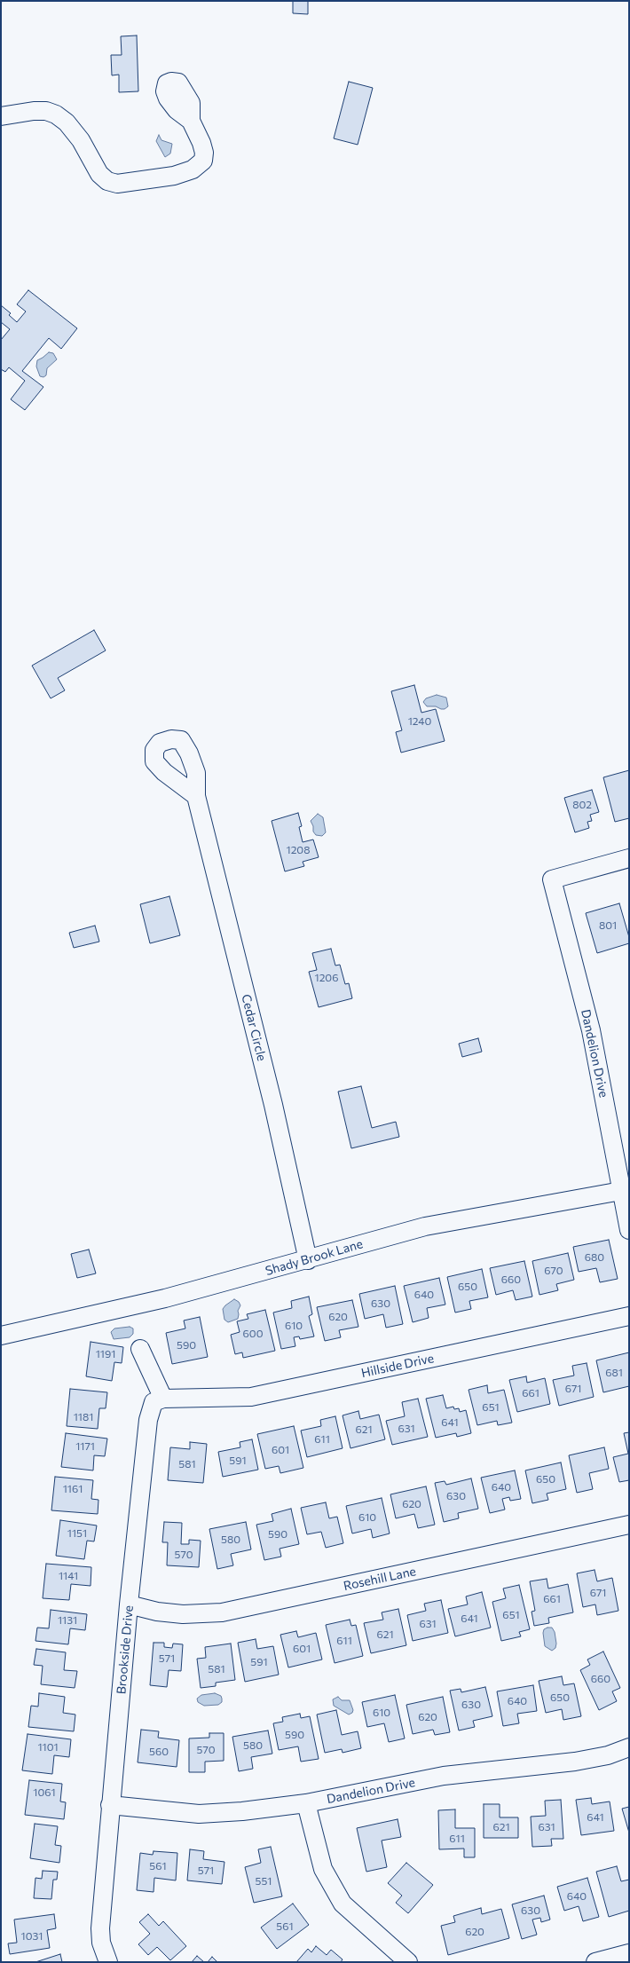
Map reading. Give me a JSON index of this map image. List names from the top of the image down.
{
  "streets": {
    "street": [
      "Cedar Circle",
      "Dandelion Drive",
      "Shady Brook Lane",
      "Hillside Drive",
      "Rosehill Lane",
      "Brookside Drive"
    ]
  },
  "crossings": [
    ["Cedar Circle", "Shady Brook Lane"],
    ["Dandelion Drive", "Shady Brook Lane"],
    ["Dandelion Drive", "Brookside Drive"],
    ["Hillside Drive", "Brookside Drive"],
    ["Rosehill Lane", "Brookside Drive"]
  ],
  "house_numbers": [
    "1240",
    "802",
    "1208",
    "801",
    "1206",
    "680",
    "670",
    "660",
    "650",
    "640",
    "630",
    "620",
    "610",
    "600",
    "590",
    "1191",
    "681",
    "671",
    "661",
    "651",
    "1181",
    "641",
    "631",
    "621",
    "611",
    "1171",
    "601",
    "591",
    "581",
    "650",
    "640",
    "1161",
    "630",
    "620",
    "610",
    "1151",
    "590",
    "580",
    "570",
    "1141",
    "671",
    "661",
    "651",
    "641",
    "1131",
    "631",
    "621",
    "611",
    "601",
    "571",
    "591",
    "581",
    "660",
    "650",
    "640",
    "630",
    "610",
    "620",
    "590",
    "580",
    "1101",
    "570",
    "560",
    "1061",
    "641",
    "621",
    "631",
    "611",
    "561",
    "571",
    "551",
    "640",
    "630",
    "561",
    "620",
    "1031"
  ]
}
